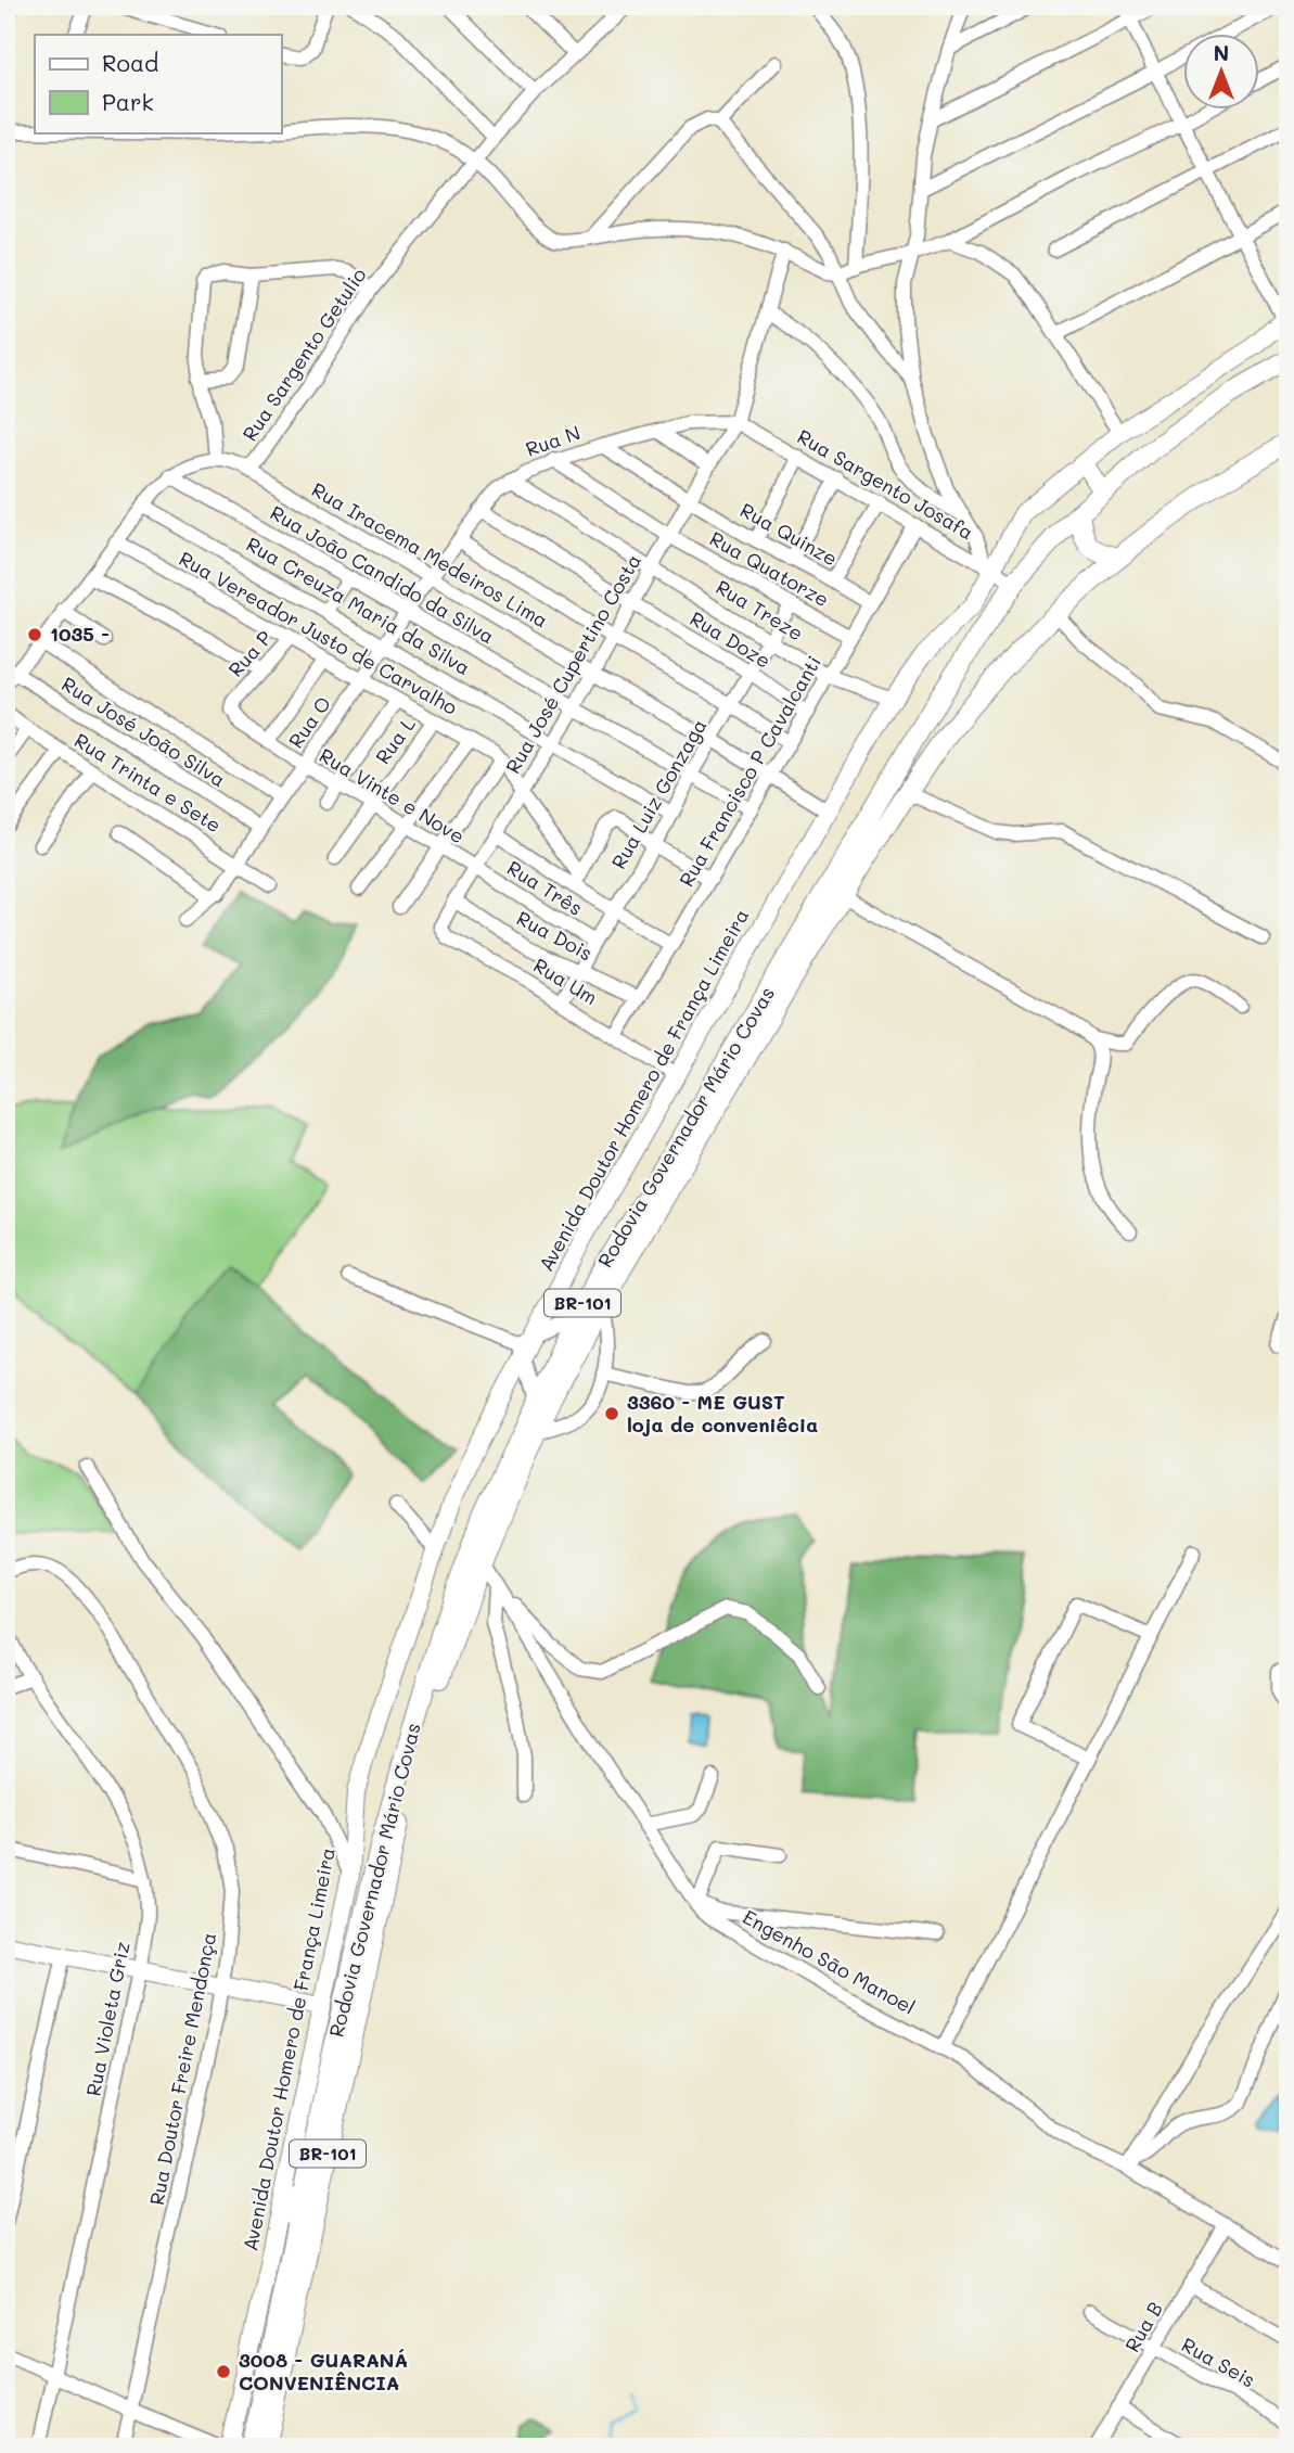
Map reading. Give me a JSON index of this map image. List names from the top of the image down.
{
  "streets": {
    "highway": ["Rodovia Governador Mário Covas", "BR-101"],
    "main road": ["Avenida Doutor Homero de França Limeira"],
    "street": [
      "Rua Sargento Getulio",
      "Rua N",
      "Rua Sargento Josafa",
      "Rua Quinze",
      "Rua Iracema Medeiros Lima",
      "Rua Quatorze",
      "Rua João Candido da Silva",
      "Rua Creuza Maria da Silva",
      "Rua Treze",
      "Rua Vereador Justo de Carvalho",
      "Rua Doze",
      "Rua P",
      "Rua José Cupertino Costa",
      "Rua O",
      "Rua José João Silva",
      "Rua L",
      "Rua Francisco P Cavalcanti",
      "Rua Trinta e Sete",
      "Rua Luiz Gonzaga",
      "Rua Vinte e Nove",
      "Rua Três",
      "Rua Dois",
      "Rua Um",
      "Engenho São Manoel",
      "Rua Violeta Griz",
      "Rua Doutor Freire Mendonça",
      "Rua B",
      "Rua Seis"
    ]
  },
  "crossings": [
    ["Rua Sargento Getulio", "Rua Iracema Medeiros Lima"],
    ["Rua N", "Rua Sargento Josafa"],
    ["Rua N", "Rua Quinze"],
    ["Rua N", "Rua Iracema Medeiros Lima"],
    ["Rua N", "Rua Quatorze"],
    ["Rua N", "Rua Treze"],
    ["Rua N", "Rua Doze"],
    ["Rua N", "Rua José Cupertino Costa"],
    ["Rua N", "Rua O"],
    ["Rua Sargento Josafa", "Rua José Cupertino Costa"],
    ["Rua Sargento Josafa", "Rua Francisco P Cavalcanti"],
    ["Rua Sargento Josafa", "Avenida Doutor Homero de França Limeira"],
    ["Rua Sargento Josafa", "Rodovia Governador Mário Covas"],
    ["Rua Quinze", "Rua José Cupertino Costa"],
    ["Rua Quinze", "Rua Francisco P Cavalcanti"],
    ["Rua Iracema Medeiros Lima", "Rua José Cupertino Costa"],
    ["Rua Iracema Medeiros Lima", "Rua O"],
    ["Rua Iracema Medeiros Lima", "Rua Francisco P Cavalcanti"],
    ["Rua Iracema Medeiros Lima", "Rua Luiz Gonzaga"],
    ["Rua Iracema Medeiros Lima", "Avenida Doutor Homero de França Limeira"],
    ["Rua Quatorze", "Rua José Cupertino Costa"],
    ["Rua Quatorze", "Rua Francisco P Cavalcanti"],
    ["Rua Quatorze", "Rua Luiz Gonzaga"],
    ["Rua João Candido da Silva", "Rua José Cupertino Costa"],
    ["Rua João Candido da Silva", "Rua O"],
    ["Rua João Candido da Silva", "Rua Francisco P Cavalcanti"],
    ["Rua João Candido da Silva", "Rua Luiz Gonzaga"],
    ["Rua Creuza Maria da Silva", "Rua José Cupertino Costa"],
    ["Rua Creuza Maria da Silva", "Rua O"],
    ["Rua Creuza Maria da Silva", "Rua Luiz Gonzaga"],
    ["Rua Treze", "Rua José Cupertino Costa"],
    ["Rua Treze", "Rua Francisco P Cavalcanti"],
    ["Rua Treze", "Rua Luiz Gonzaga"],
    ["Rua Treze", "Avenida Doutor Homero de França Limeira"],
    ["Rua Vereador Justo de Carvalho", "Rua P"],
    ["Rua Vereador Justo de Carvalho", "Rua O"],
    ["Rua Vereador Justo de Carvalho", "Rua L"],
    ["Rua Doze", "Rua José Cupertino Costa"],
    ["Rua Doze", "Rua Francisco P Cavalcanti"],
    ["Rua Doze", "Rua Luiz Gonzaga"],
    ["Rua P", "Rua Vinte e Nove"],
    ["Rua José Cupertino Costa", "Rua Vinte e Nove"],
    ["Rua José Cupertino Costa", "Rua Três"],
    ["Rua José Cupertino Costa", "Rua Dois"],
    ["Rua José Cupertino Costa", "Rua Um"],
    ["Rua O", "Rua José João Silva"],
    ["Rua O", "Rua Trinta e Sete"],
    ["Rua O", "Rua Vinte e Nove"],
    ["Rua L", "Rua Vinte e Nove"],
    ["Rua Francisco P Cavalcanti", "Rua Dois"],
    ["Rua Francisco P Cavalcanti", "Rua Um"],
    ["Rua Luiz Gonzaga", "Rua Três"],
    ["Rua Luiz Gonzaga", "Rua Dois"],
    ["Rua Luiz Gonzaga", "Rua Um"],
    ["Rua Vinte e Nove", "Rua Três"],
    ["Rua Um", "Avenida Doutor Homero de França Limeira"],
    ["Rodovia Governador Mário Covas", "Engenho São Manoel"],
    ["Engenho São Manoel", "Rua B"],
    ["Rua B", "Rua Seis"]
  ],
  "places": ["1035 -", "3360 - ME GUST loja de conveniêcia", "3008 - GUARANÁ CONVENIÊNCIA"],
  "legend": ["Road", "Park"],
  "north": "top"
}
